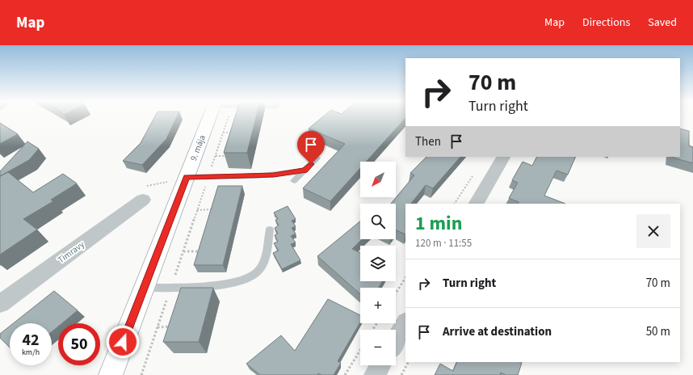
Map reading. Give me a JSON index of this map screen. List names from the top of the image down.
{
  "streets": {
    "main road": ["9. mája"],
    "street": ["Timravy"]
  },
  "north": "bottom left",
  "page": {
    "header": "Map",
    "nav": ["Map", "Directions", "Saved"],
    "turn": ["70 m", "Turn right"],
    "then": "Then",
    "map_buttons": ["+", "−"],
    "heading": ["1 min", "120 m · 11:55"],
    "list": [
      {
        "name": "Turn right",
        "value": "70 m"
      },
      {
        "name": "Arrive at destination",
        "value": "50 m"
      }
    ],
    "speed": "42 km/h",
    "limit": "50"
  }
}
